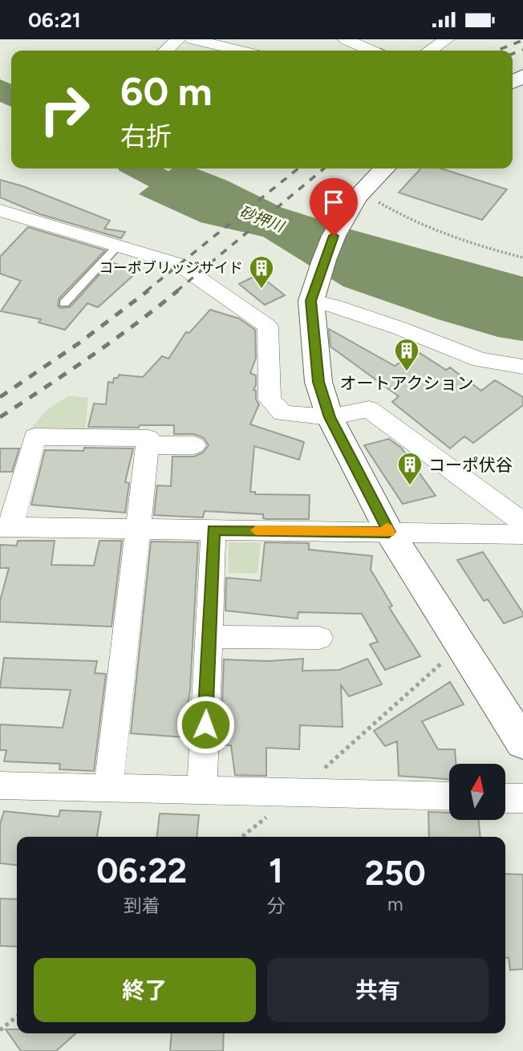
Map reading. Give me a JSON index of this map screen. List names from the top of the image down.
{
  "water": ["砂押川"],
  "places": {
    "building": ["コーポブリッジサイド", "オートアクション", "コーポ伏谷"]
  },
  "north": "top",
  "page": {
    "status": "06:21",
    "turn": ["60 m", "右折"],
    "eta": [
      "06:22",
      "到着",
      "1",
      "分",
      "250",
      "m"
    ],
    "buttons": ["終了", "共有"]
  }
}
